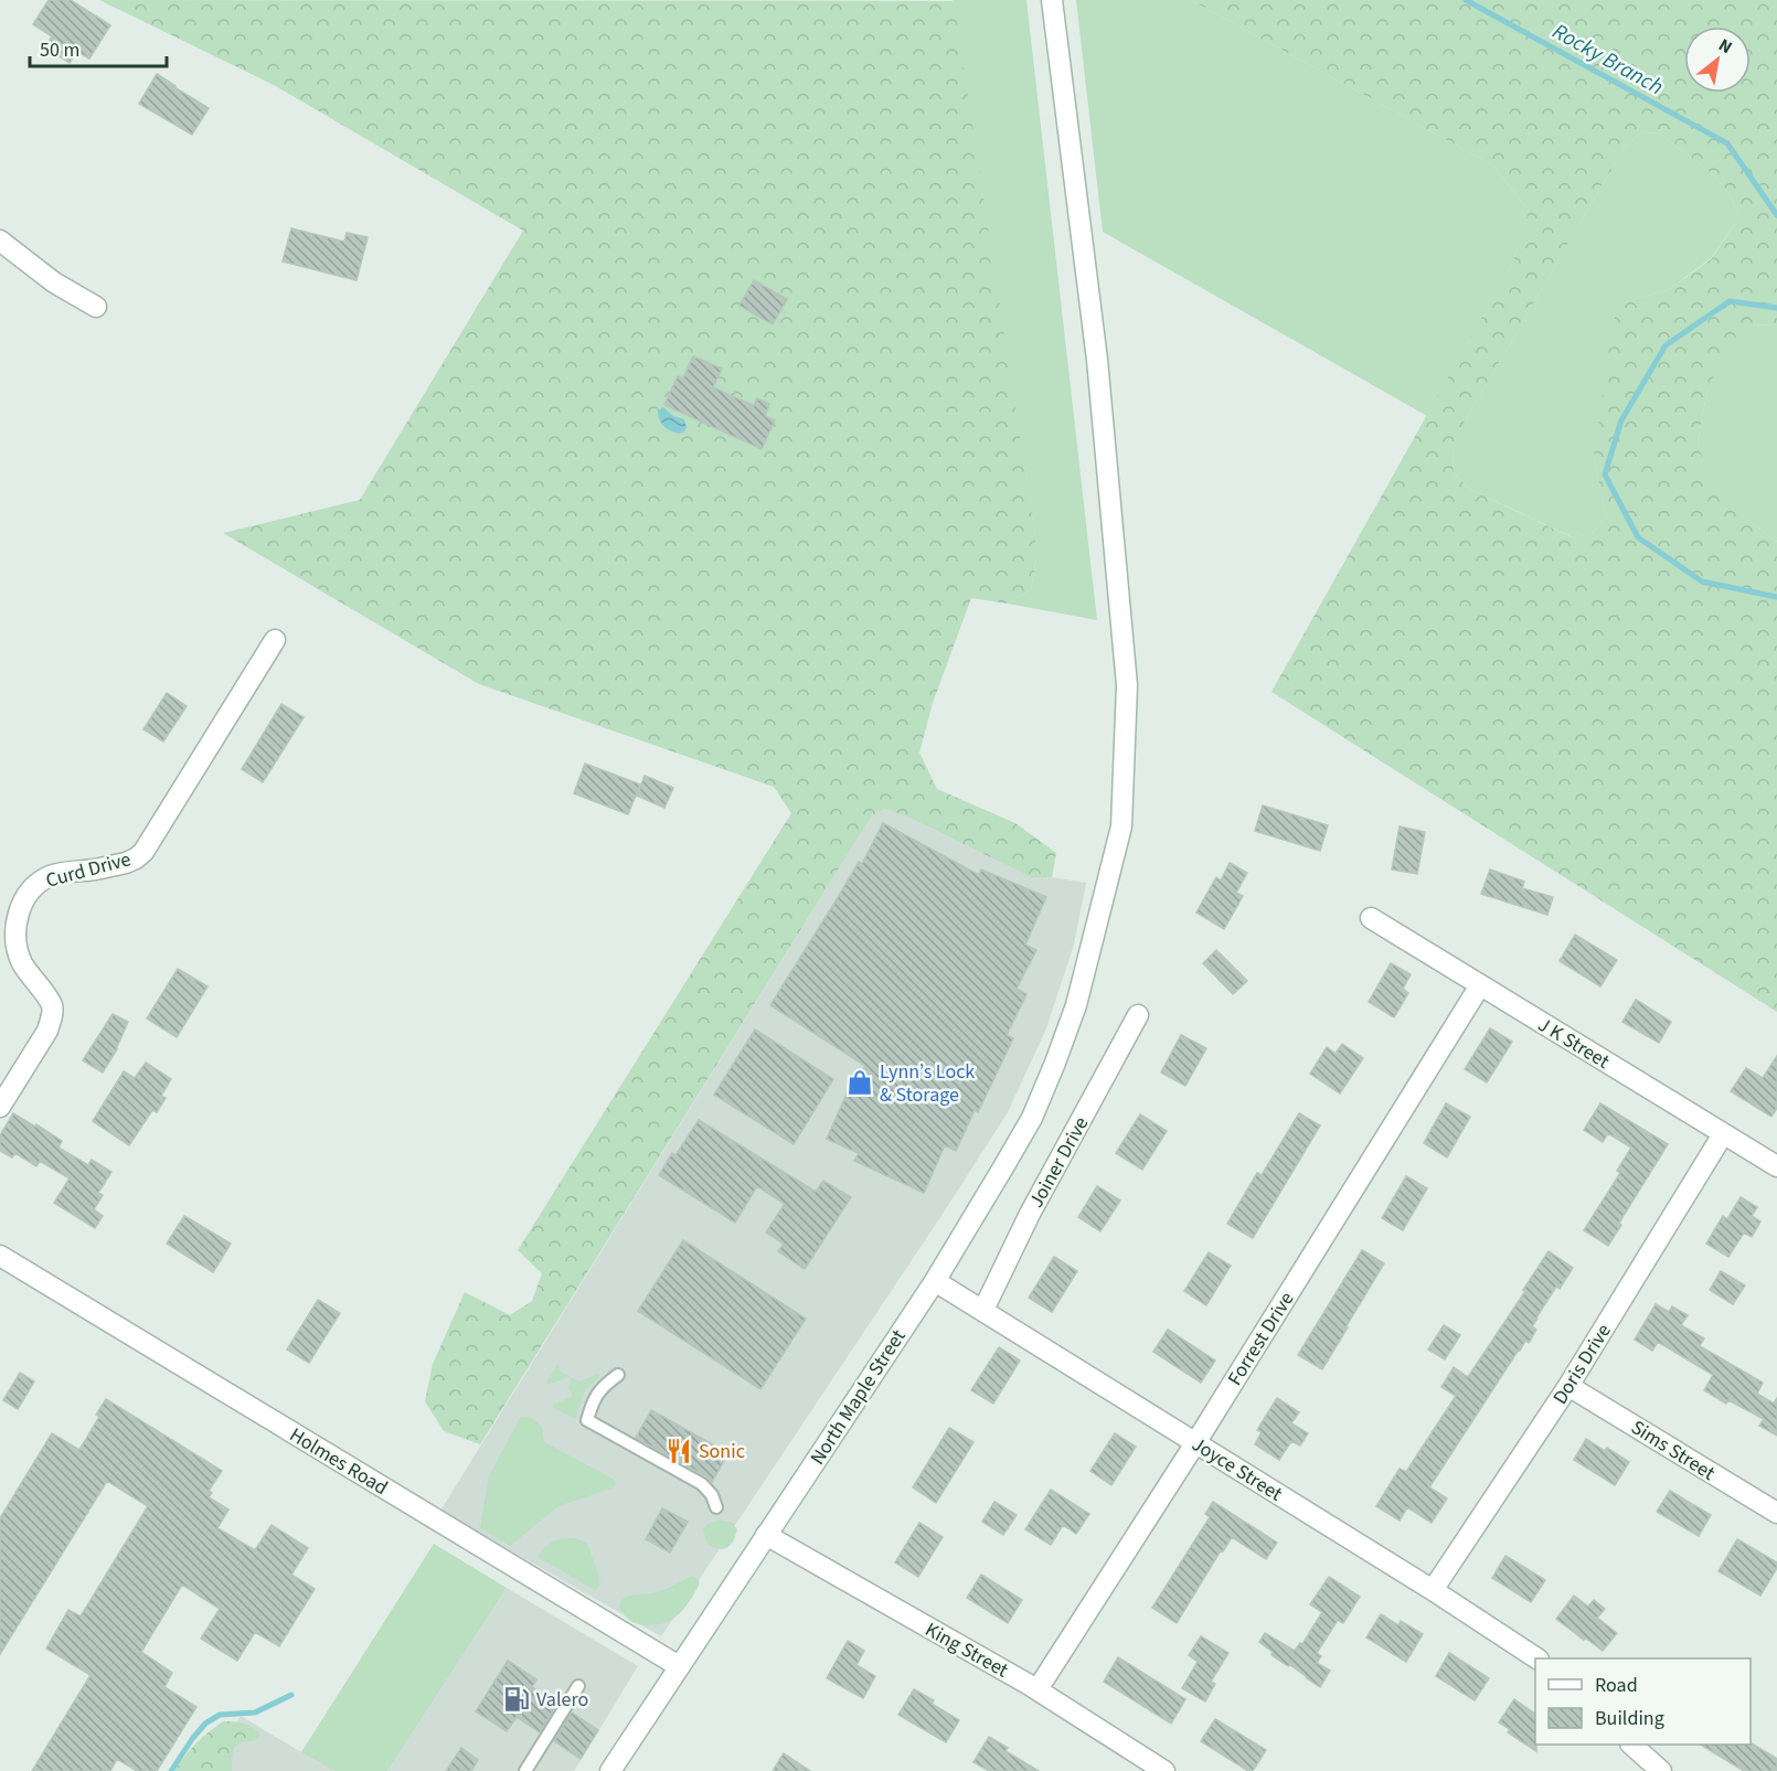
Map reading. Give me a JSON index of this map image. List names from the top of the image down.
{
  "streets": {
    "street": [
      "Curd Drive",
      "J K Street",
      "Joiner Drive",
      "Forrest Drive",
      "Doris Drive",
      "North Maple Street",
      "Sims Street",
      "Holmes Road",
      "Joyce Street",
      "King Street"
    ]
  },
  "crossings": [
    ["J K Street", "Forrest Drive"],
    ["J K Street", "Doris Drive"],
    ["Joiner Drive", "Joyce Street"],
    ["Forrest Drive", "Joyce Street"],
    ["Forrest Drive", "King Street"],
    ["Doris Drive", "Sims Street"],
    ["Doris Drive", "Joyce Street"],
    ["North Maple Street", "Holmes Road"],
    ["North Maple Street", "Joyce Street"],
    ["North Maple Street", "King Street"]
  ],
  "water": ["Rocky Branch"],
  "places": {
    "shop": ["Lynn’s Lock & Storage"],
    "restaurant": ["Sonic"],
    "fuel station": ["Valero"]
  },
  "legend": ["Road", "Building"],
  "scale_bar": "50 m",
  "north": "top right"
}
